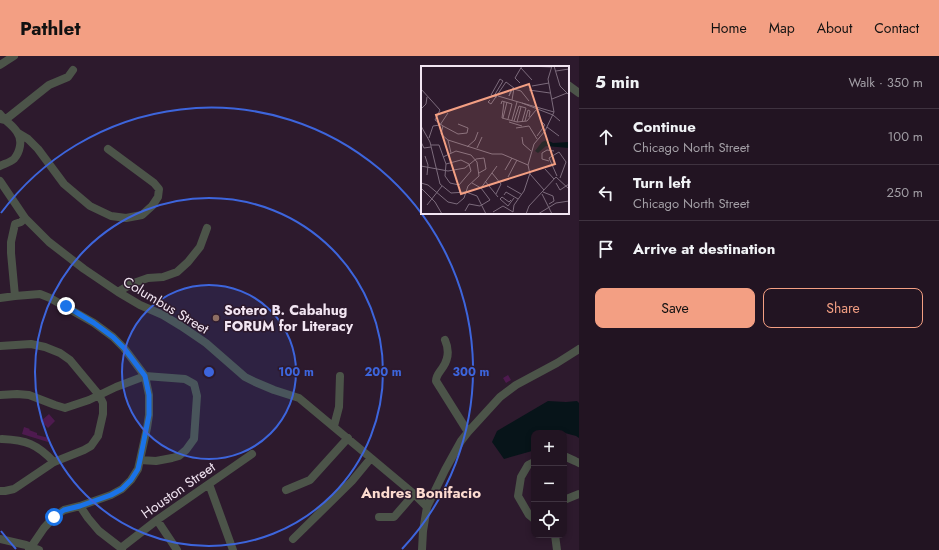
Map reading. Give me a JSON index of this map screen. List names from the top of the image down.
{
  "streets": {
    "street": ["Columbus Street", "Houston Street"]
  },
  "districts": ["Andres Bonifacio"],
  "places": ["Sotero B. Cabahug FORUM for Literacy"],
  "page": {
    "header": "Pathlet",
    "nav": [
      "Home",
      "Map",
      "About",
      "Contact"
    ],
    "heading": ["5 min", "Walk · 350 m"],
    "list": [
      ["Continue", "Chicago North Street", "100 m"],
      ["Turn left", "Chicago North Street", "250 m"],
      "Arrive at destination"
    ],
    "buttons": ["Save", "Share"],
    "map_buttons": ["+", "−"]
  },
  "rings": ["100 m", "200 m", "300 m"]
}
